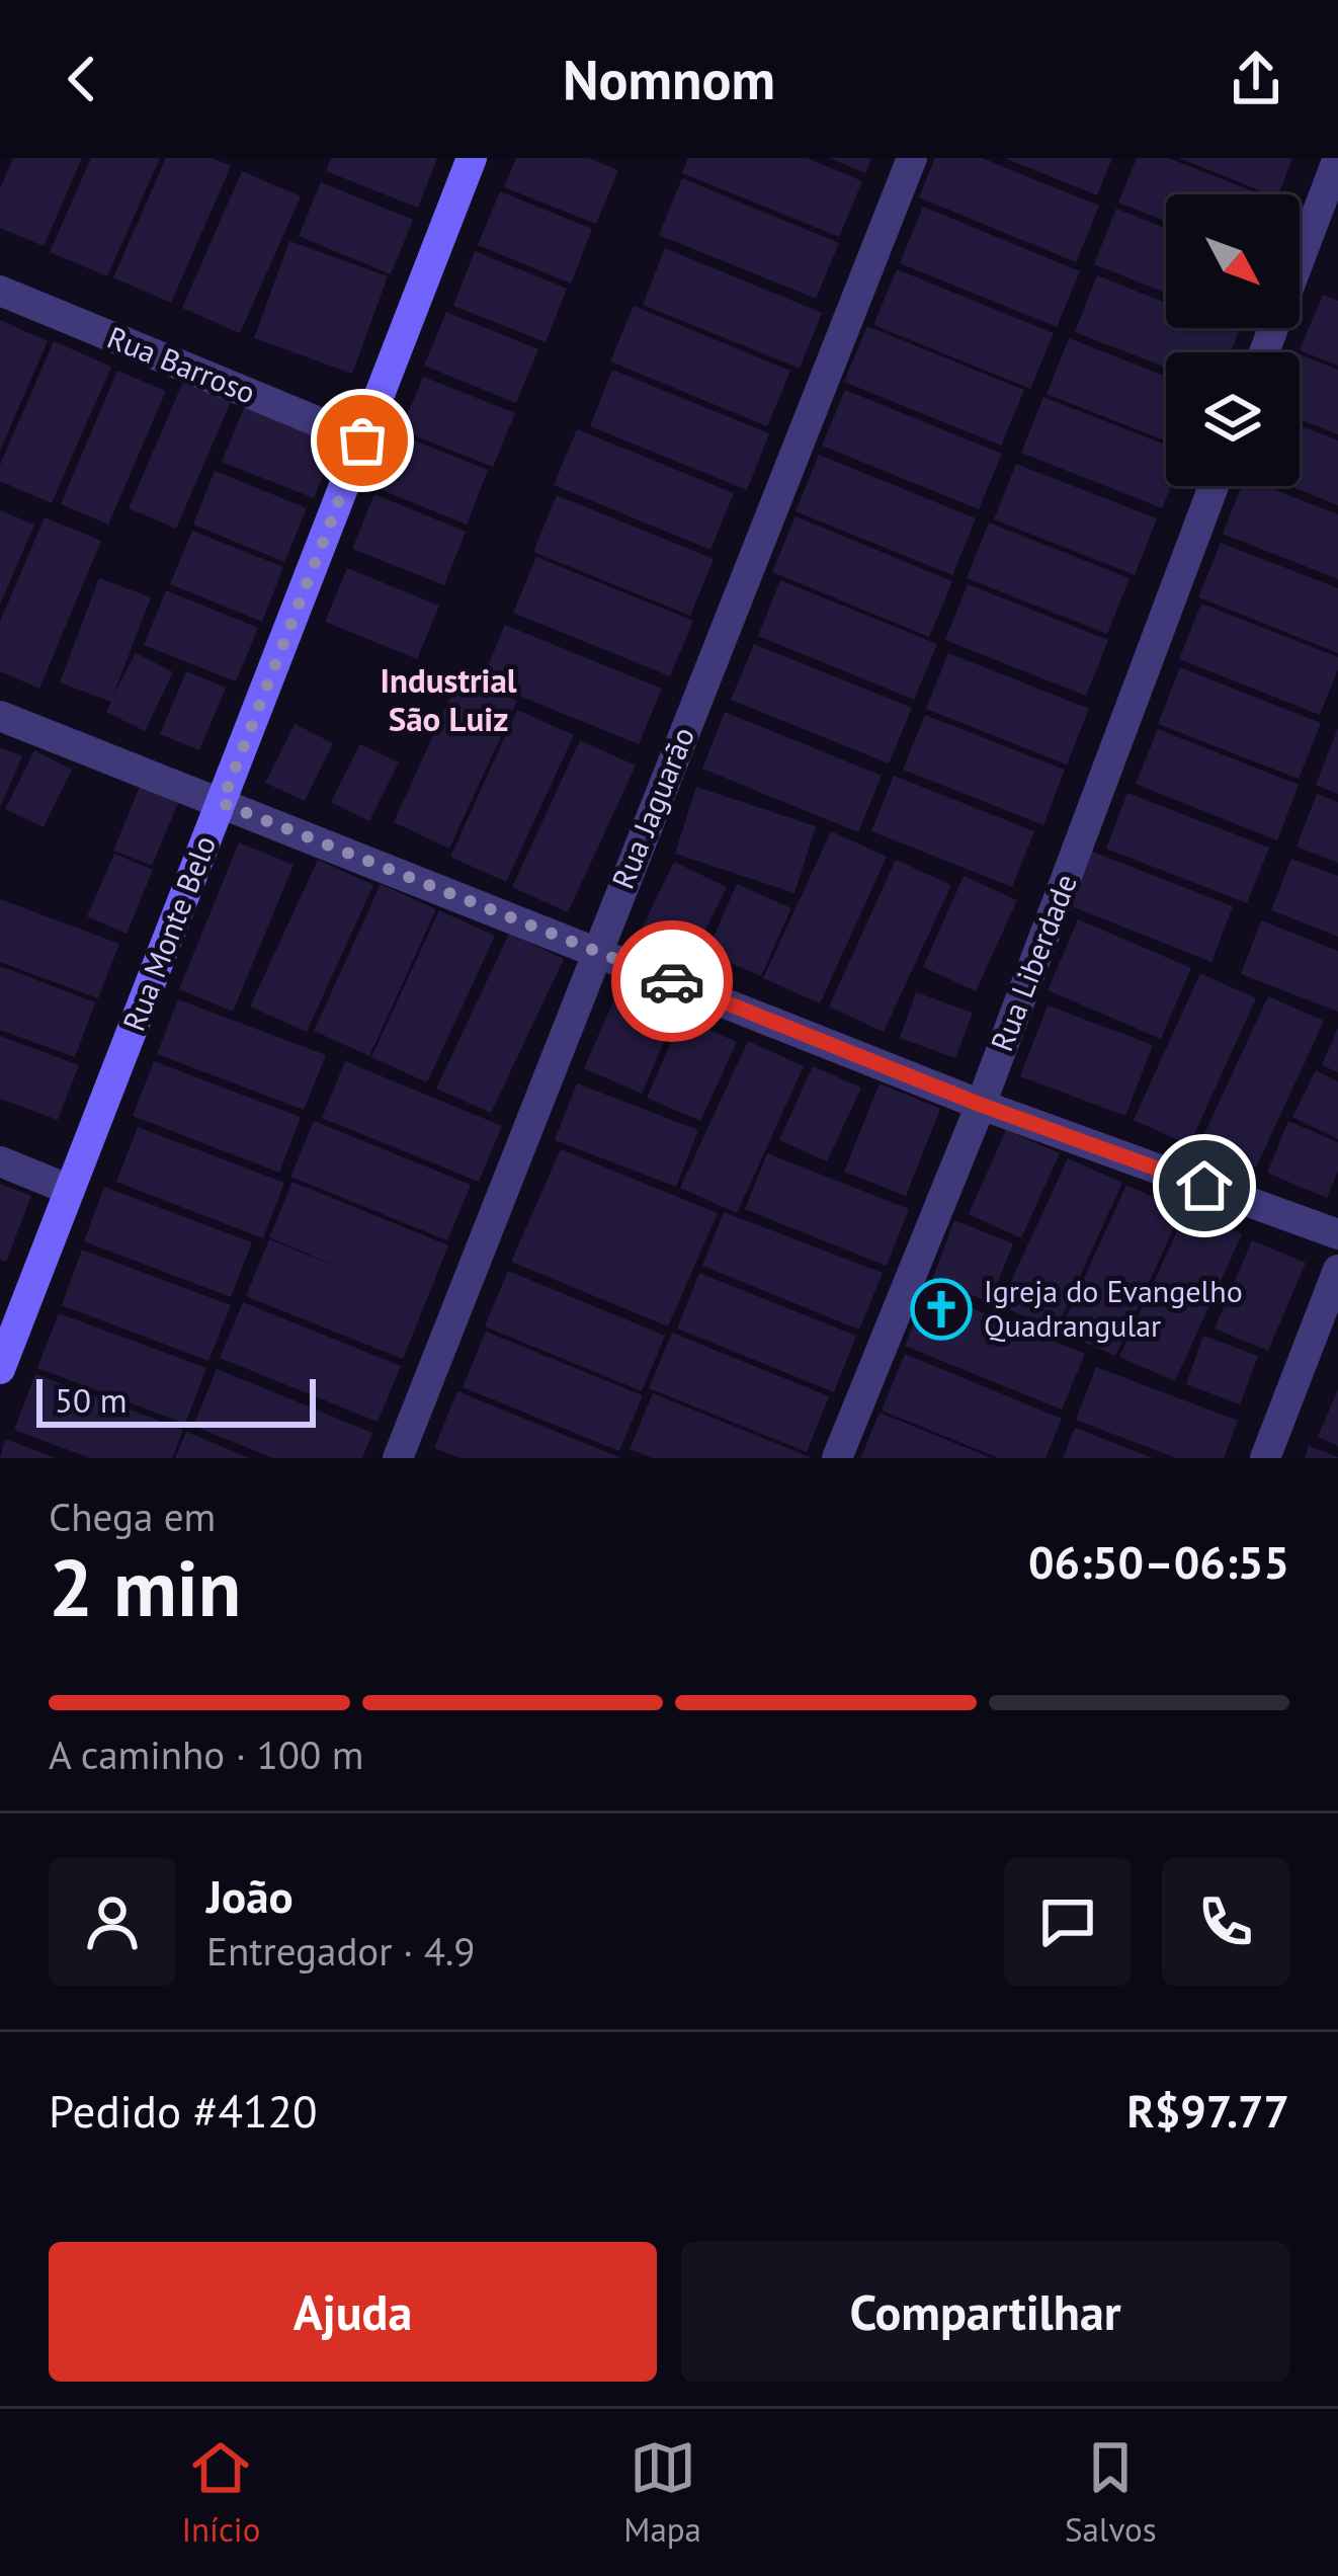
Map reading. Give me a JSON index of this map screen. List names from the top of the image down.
{
  "streets": {
    "street": [
      "Rua Barroso",
      "Rua Jaguarão",
      "Rua Monte Belo",
      "Rua Liberdade"
    ]
  },
  "crossings": [
    ["Rua Barroso", "Rua Monte Belo"]
  ],
  "districts": ["Industrial São Luiz"],
  "places": {
    "church": ["Igreja do Evangelho Quadrangular"]
  },
  "scale_bar": "50 m",
  "north": "bottom right",
  "page": {
    "header": "Nomnom",
    "scale": "50 m",
    "heading": ["2 min", "Chega em", "06:50–06:55"],
    "panel": [
      "João",
      "Entregador · 4.9",
      "Pedido #4120",
      "R$97.77"
    ],
    "bar": "A caminho · 100 m",
    "buttons": ["Ajuda", "Compartilhar"],
    "tabs": ["Início", "Mapa", "Salvos"]
  }
}
